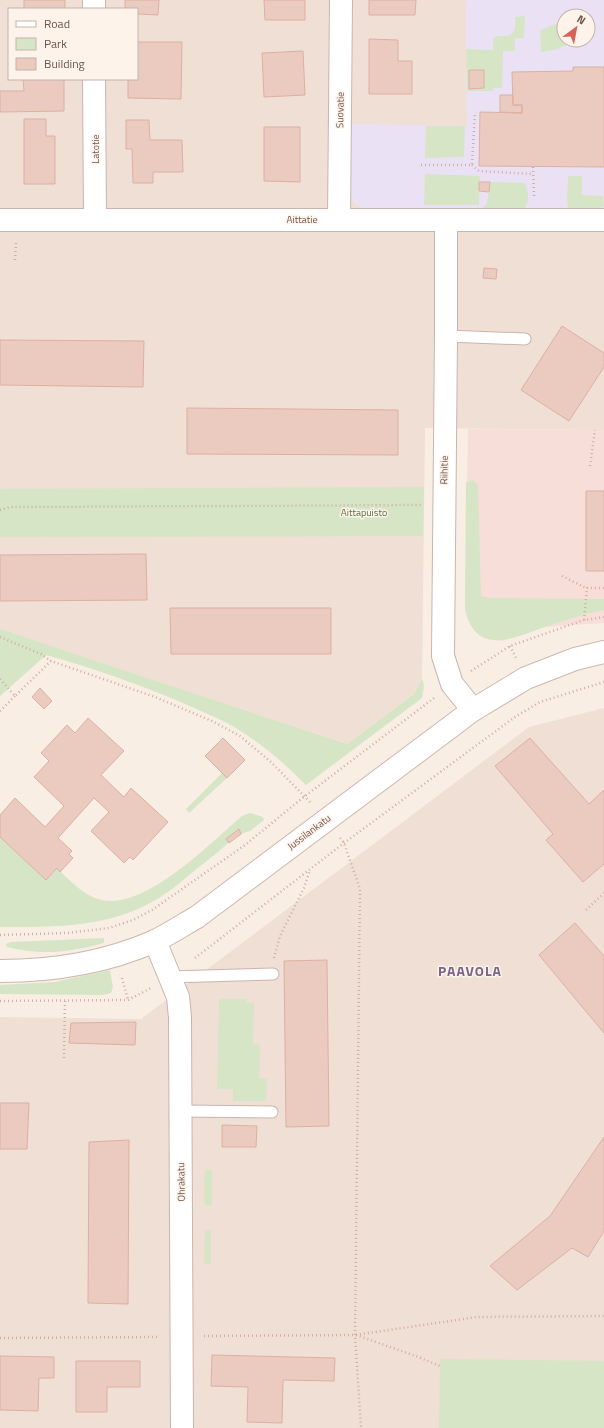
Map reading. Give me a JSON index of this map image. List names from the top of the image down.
{
  "streets": {
    "street": [
      "Suovatie",
      "Latotie",
      "Aittatie",
      "Riihitie",
      "Jussilankatu",
      "Ohrakatu"
    ]
  },
  "crossings": [
    ["Suovatie", "Aittatie"],
    ["Latotie", "Aittatie"],
    ["Aittatie", "Riihitie"],
    ["Riihitie", "Jussilankatu"],
    ["Jussilankatu", "Ohrakatu"]
  ],
  "districts": ["PAAVOLA"],
  "parks": ["Aittapuisto"],
  "legend": ["Road", "Park", "Building"],
  "north": "top right"
}
